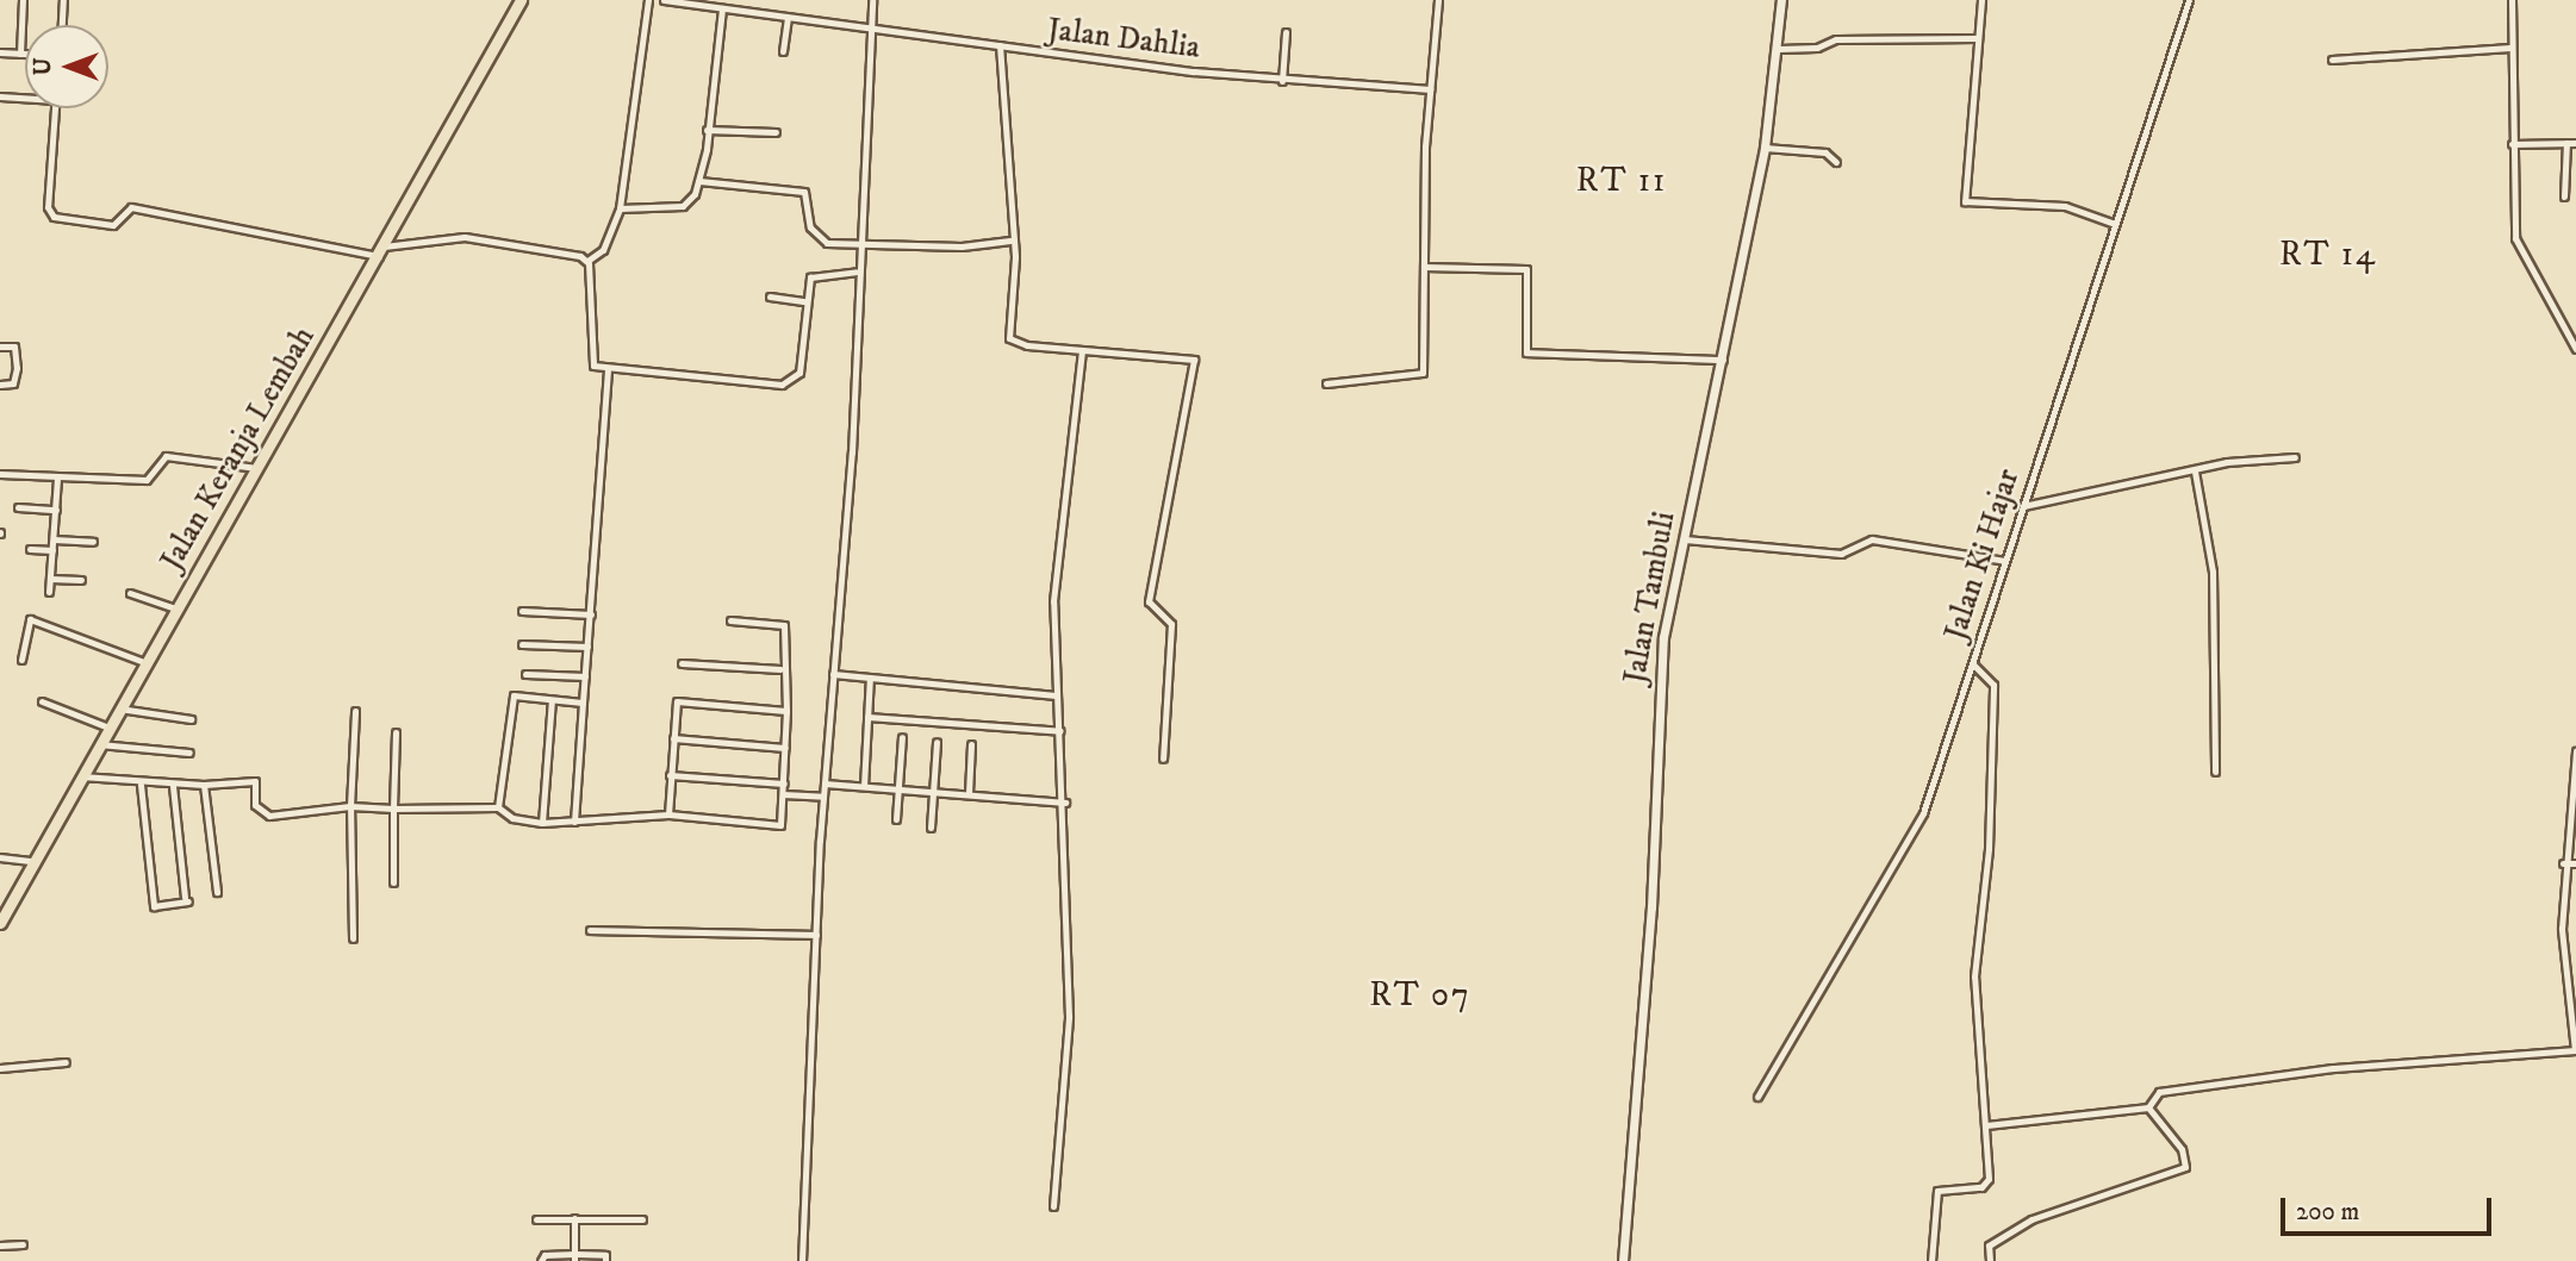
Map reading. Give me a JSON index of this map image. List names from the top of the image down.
{
  "streets": {
    "main road": ["Jalan Keranja Lembah"],
    "street": ["Jalan Dahlia", "Jalan Ki Hajar", "Jalan Tambuli"]
  },
  "districts": ["RT 11", "RT 14", "RT 07"],
  "scale_bar": "200 m",
  "north": "left"
}
